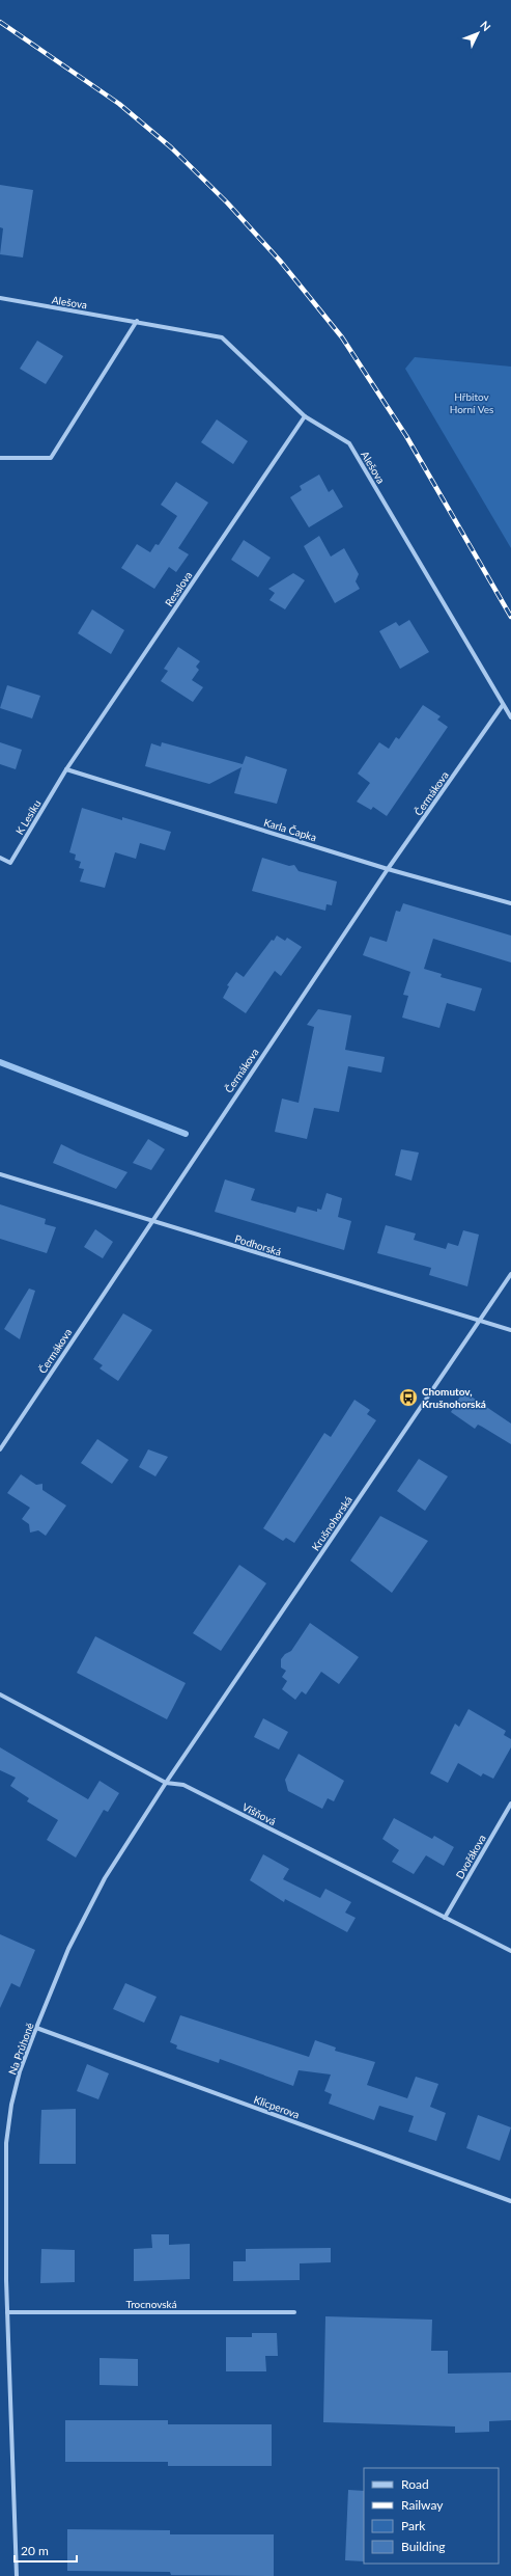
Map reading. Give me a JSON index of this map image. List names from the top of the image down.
{
  "streets": {
    "street": [
      "Alešova",
      "Resslova",
      "Čermákova",
      "K Lesíku",
      "Karla Čapka",
      "Podhorská",
      "Krušnohorská",
      "Višňová",
      "Dvořákova",
      "Na Průhoně",
      "Klicperova",
      "Trocnovská"
    ]
  },
  "crossings": [
    ["Alešova", "Resslova"],
    ["Alešova", "Čermákova"],
    ["Resslova", "K Lesíku"],
    ["Resslova", "Karla Čapka"],
    ["Čermákova", "Karla Čapka"],
    ["Čermákova", "Podhorská"],
    ["K Lesíku", "Karla Čapka"],
    ["Podhorská", "Krušnohorská"],
    ["Krušnohorská", "Višňová"],
    ["Krušnohorská", "Na Průhoně"],
    ["Višňová", "Dvořákova"],
    ["Višňová", "Na Průhoně"],
    ["Na Průhoně", "Klicperova"],
    ["Na Průhoně", "Trocnovská"]
  ],
  "parks": ["Hřbitov Horní Ves"],
  "places": {
    "bus stop": ["Chomutov, Krušnohorská"]
  },
  "legend": [
    "Road",
    "Railway",
    "Park",
    "Building"
  ],
  "scale_bar": "20 m",
  "north": "top right"
}
